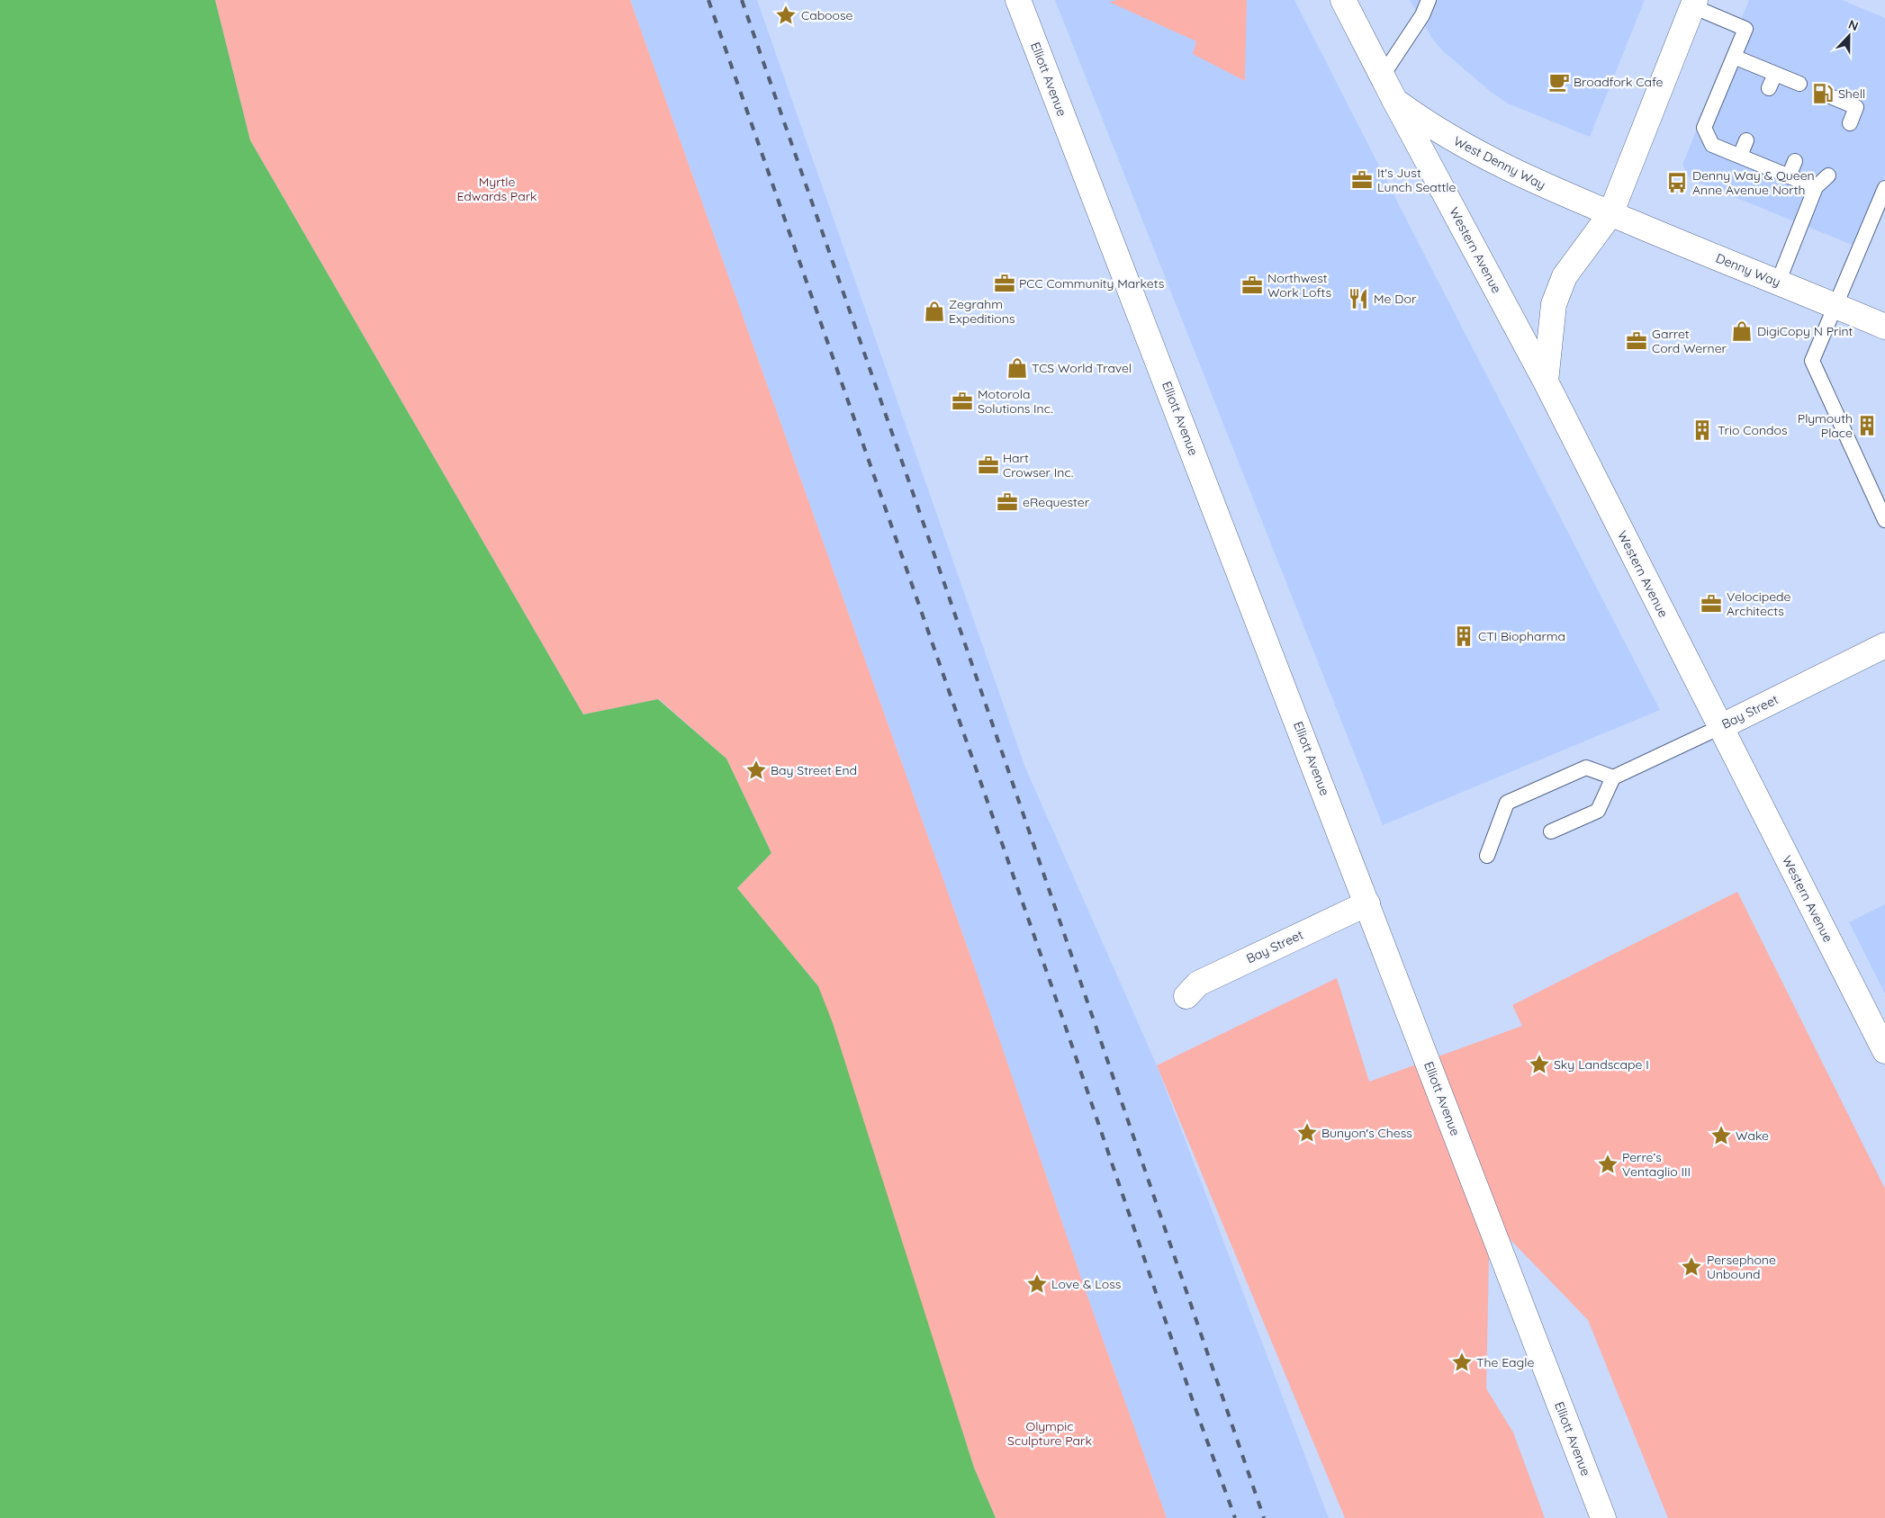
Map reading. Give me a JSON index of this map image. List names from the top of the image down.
{
  "streets": {
    "main road": [
      "Elliott Avenue",
      "West Denny Way",
      "Western Avenue",
      "Denny Way",
      "Bay Street"
    ]
  },
  "crossings": [
    ["Elliott Avenue", "Bay Street"],
    ["West Denny Way", "Western Avenue"],
    ["West Denny Way", "Denny Way"],
    ["Western Avenue", "Bay Street"]
  ],
  "parks": ["Myrtle Edwards Park", "Olympic Sculpture Park"],
  "places": {
    "place": [
      "Caboose",
      "Bay Street End",
      "Sky Landscape I",
      "Bunyon's Chess",
      "Wake",
      "Perre’s Ventaglio III",
      "Persephone Unbound",
      "Love & Loss",
      "The Eagle"
    ],
    "cafe": ["Broadfork Cafe"],
    "fuel station": ["Shell"],
    "office": [
      "It's Just Lunch Seattle",
      "PCC Community Markets",
      "Northwest Work Lofts",
      "Garret Cord Werner",
      "Motorola Solutions Inc.",
      "Hart Crowser Inc.",
      "eRequester",
      "Velocipede Architects"
    ],
    "bus stop": ["Denny Way & Queen Anne Avenue North"],
    "restaurant": ["Me Dor"],
    "shop": ["Zegrahm Expeditions", "DigiCopy N Print", "TCS World Travel"],
    "building": ["Plymouth Place", "Trio Condos", "CTI Biopharma"]
  },
  "north": "top"
}
